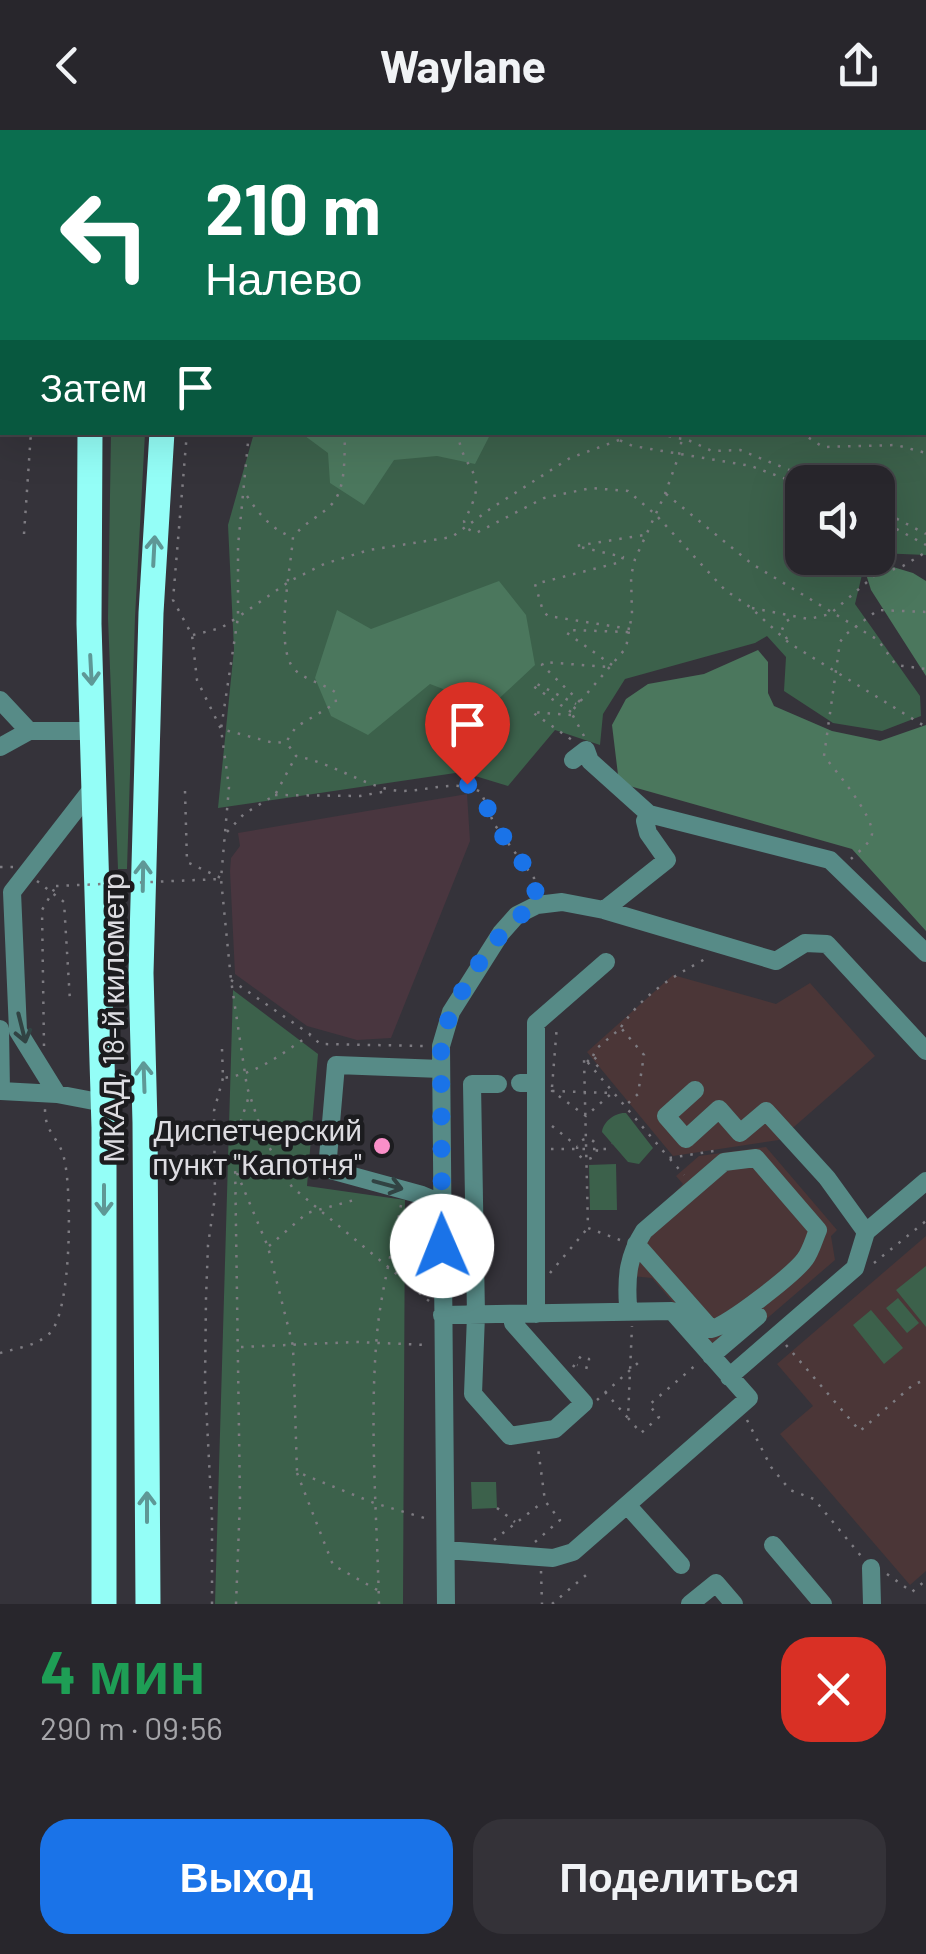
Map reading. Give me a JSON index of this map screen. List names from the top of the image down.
{
  "streets": {
    "highway": ["МКАД, 18-й километр"]
  },
  "places": ["Диспетчерский пункт \"Капотня\""],
  "page": {
    "header": "Waylane",
    "turn": ["210 m", "Налево"],
    "then": "Затем",
    "heading": ["4 мин", "290 m · 09:56"],
    "buttons": ["Выход", "Поделиться"]
  }
}
